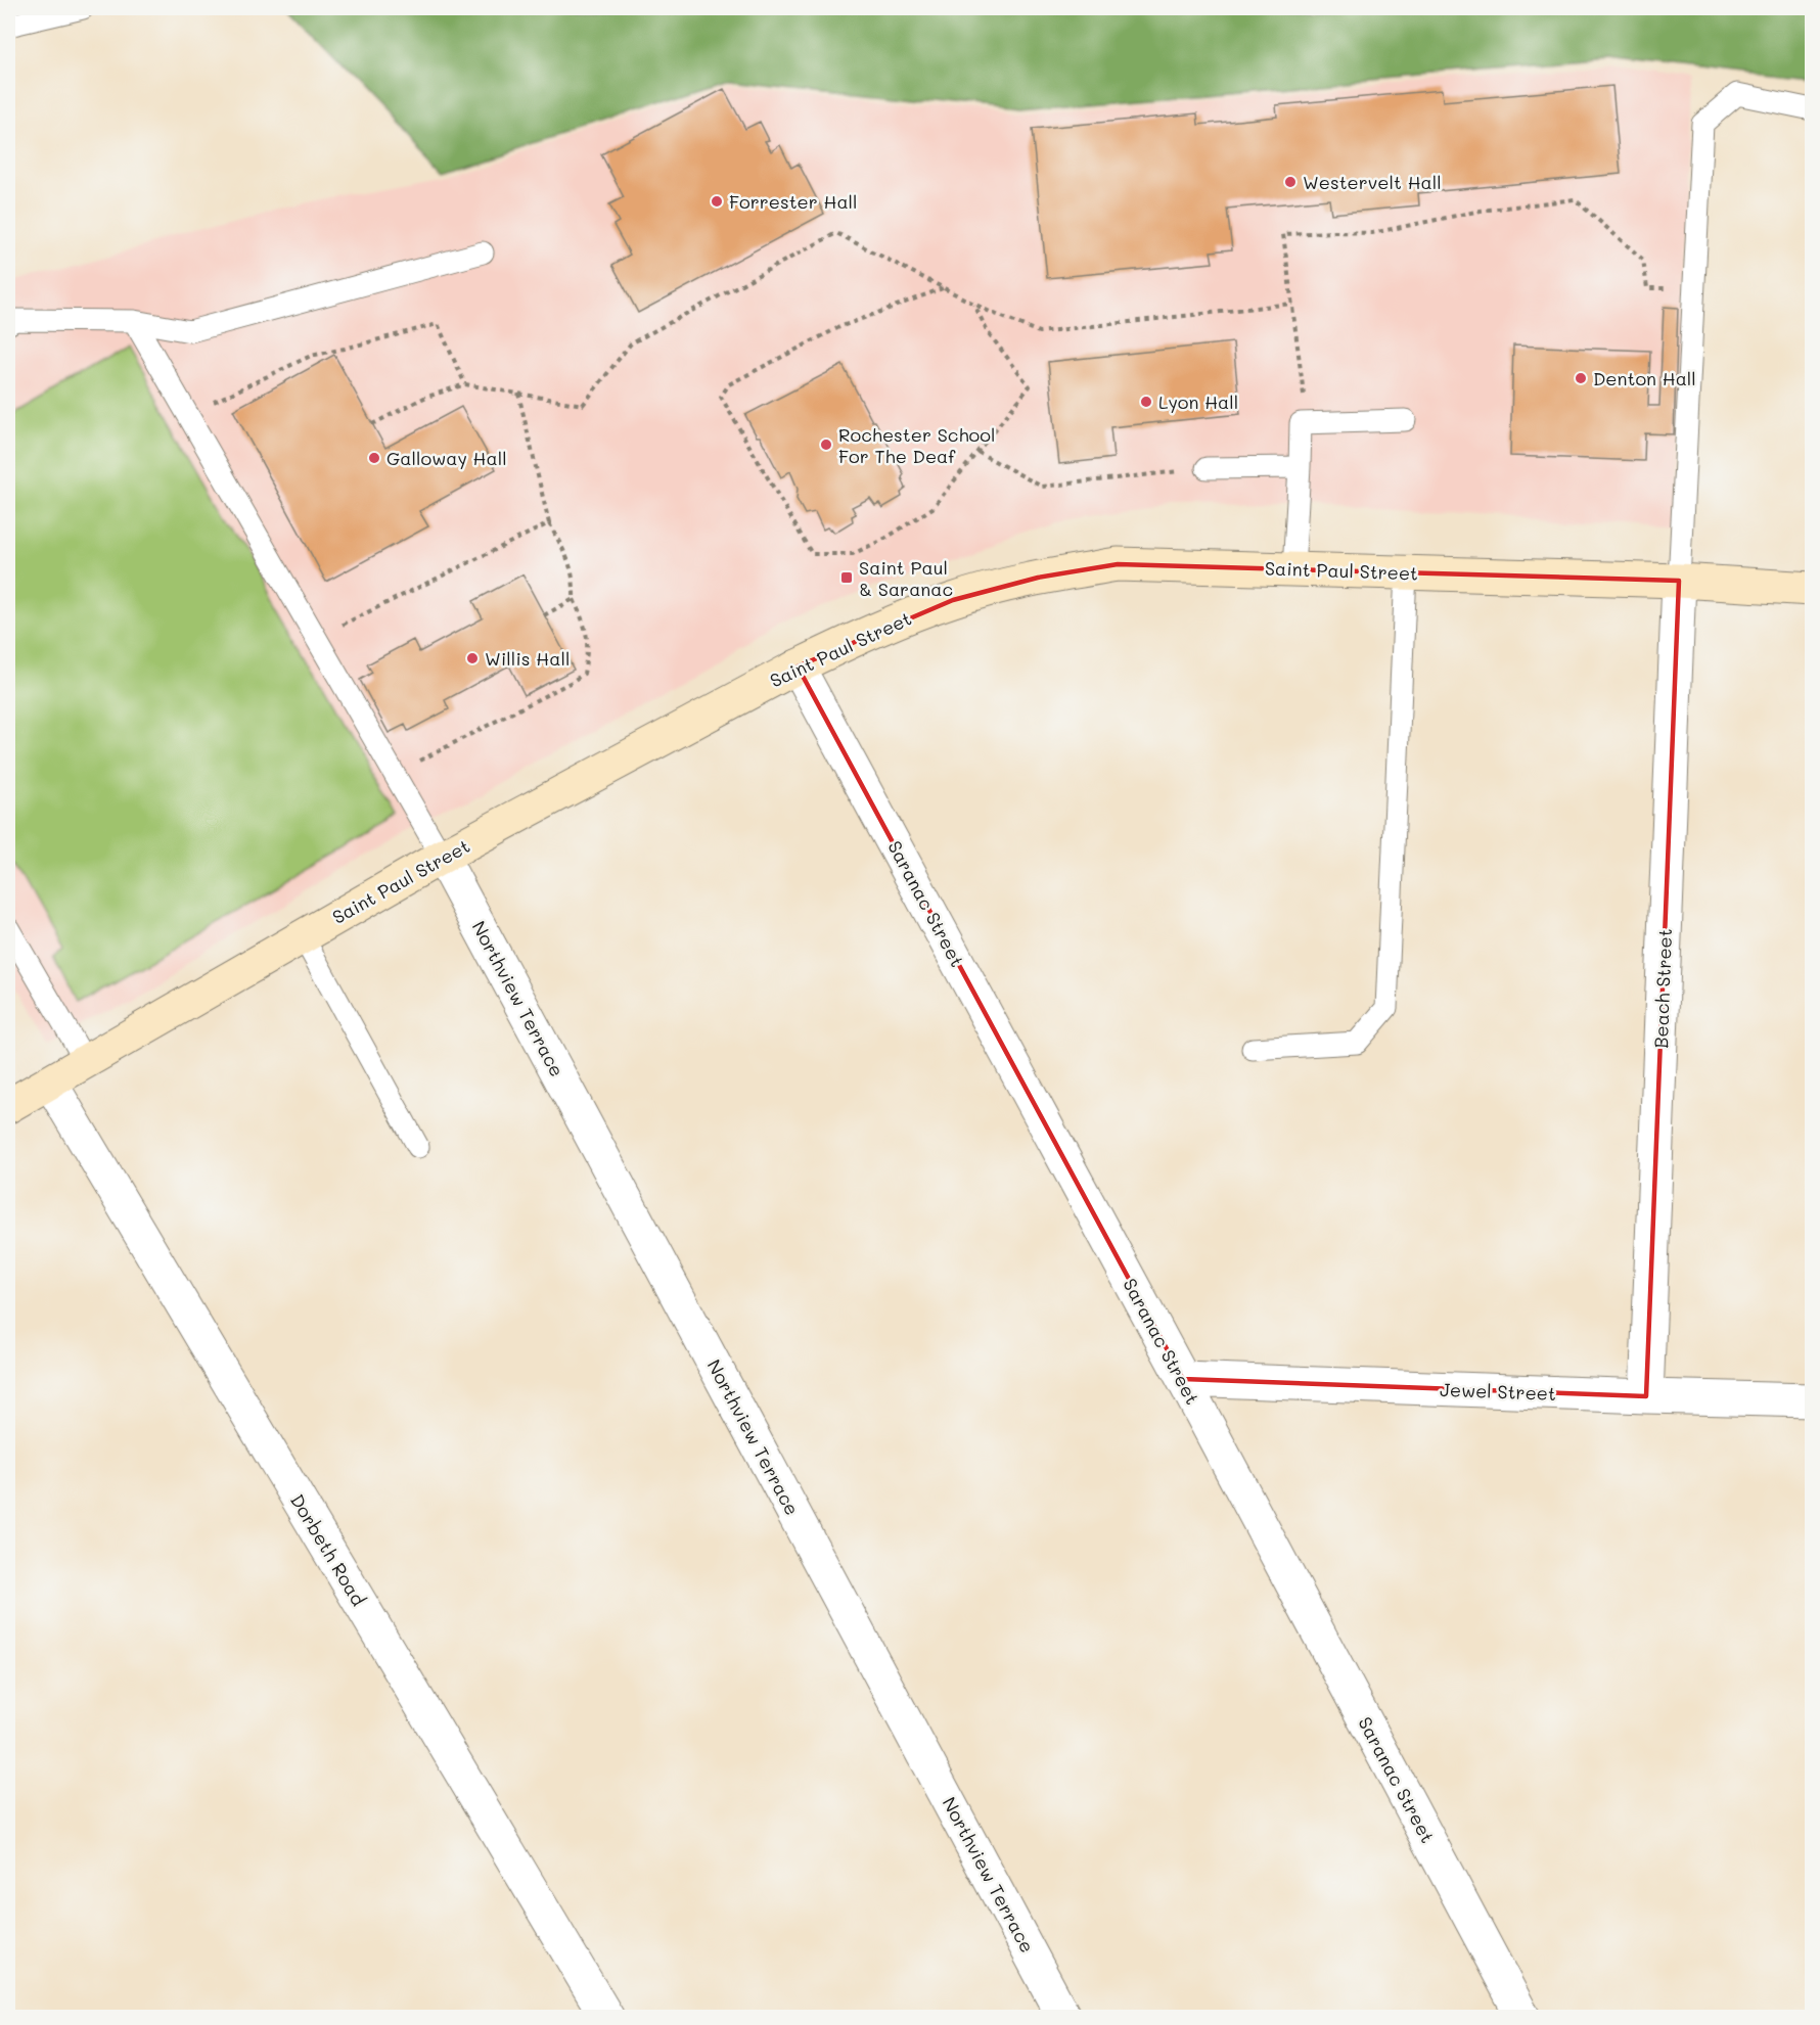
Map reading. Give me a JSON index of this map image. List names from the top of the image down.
{
  "streets": {
    "main road": ["Saint Paul Street"],
    "street": [
      "Saranac Street",
      "Beach Street",
      "Northview Terrace",
      "Jewel Street",
      "Dorbeth Road"
    ]
  },
  "crossings": [
    ["Saint Paul Street", "Saranac Street"],
    ["Saint Paul Street", "Beach Street"],
    ["Saint Paul Street", "Northview Terrace"],
    ["Saint Paul Street", "Dorbeth Road"],
    ["Saranac Street", "Jewel Street"],
    ["Beach Street", "Jewel Street"]
  ],
  "places": {
    "other": [
      "Westervelt Hall",
      "Forrester Hall",
      "Denton Hall",
      "Lyon Hall",
      "Rochester School For The Deaf",
      "Galloway Hall",
      "Willis Hall"
    ],
    "transit": ["Saint Paul & Saranac"]
  }
}
